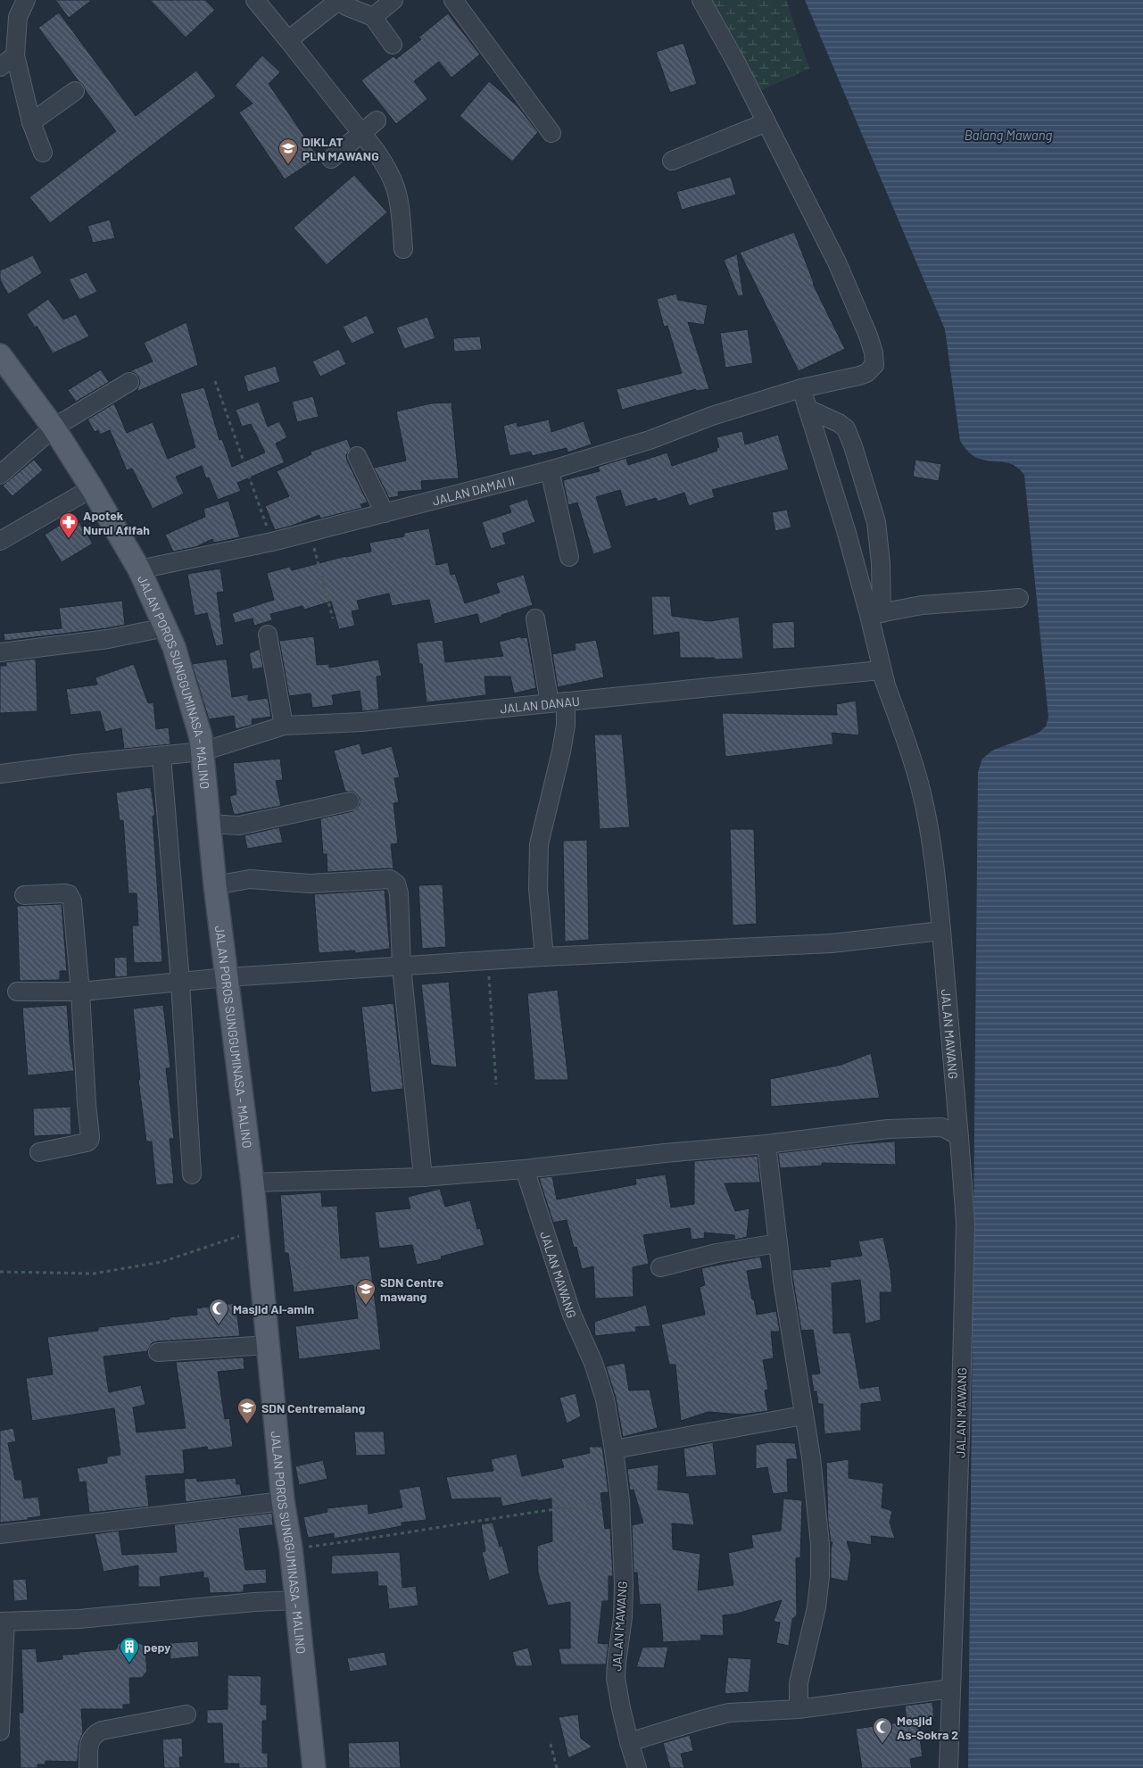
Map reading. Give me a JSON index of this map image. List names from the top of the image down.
{
  "streets": {
    "main road": ["JALAN POROS SUNGGUMINASA - MALINO"],
    "street": ["JALAN DAMAI II", "JALAN DANAU", "JALAN MAWANG"]
  },
  "crossings": [
    ["JALAN DAMAI II", "JALAN POROS SUNGGUMINASA - MALINO"],
    ["JALAN POROS SUNGGUMINASA - MALINO", "JALAN DANAU"],
    ["JALAN DANAU", "JALAN MAWANG"]
  ],
  "water": ["Balang Mawang"],
  "places": {
    "school or university": ["DIKLAT PLN MAWANG", "SDN Centre mawang", "SDN Centremalang"],
    "pharmacy": ["Apotek Nurul Afifah"],
    "mosque": ["Masjid Al-amin", "Mesjid As-Sokra 2"],
    "building": ["pepy"]
  }
}
